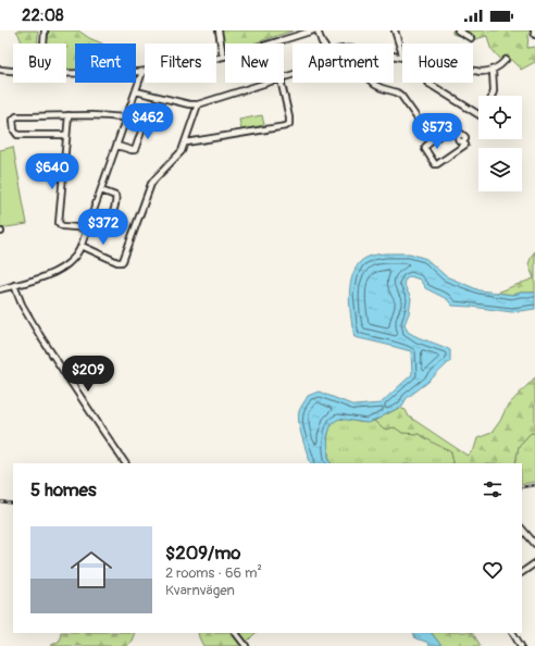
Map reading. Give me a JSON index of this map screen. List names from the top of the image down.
{
  "page": {
    "status": "22:08",
    "chip": [
      "Buy",
      "Rent",
      "Filters",
      "New",
      "Apartment",
      "House"
    ],
    "price": [
      "$462",
      "$573",
      "$640",
      "$372",
      "$209"
    ],
    "heading": "5 homes",
    "list": [
      {
        "name": "$209/mo",
        "note": "2 rooms · 66 m² · Kvarnvägen"
      }
    ]
  }
}
